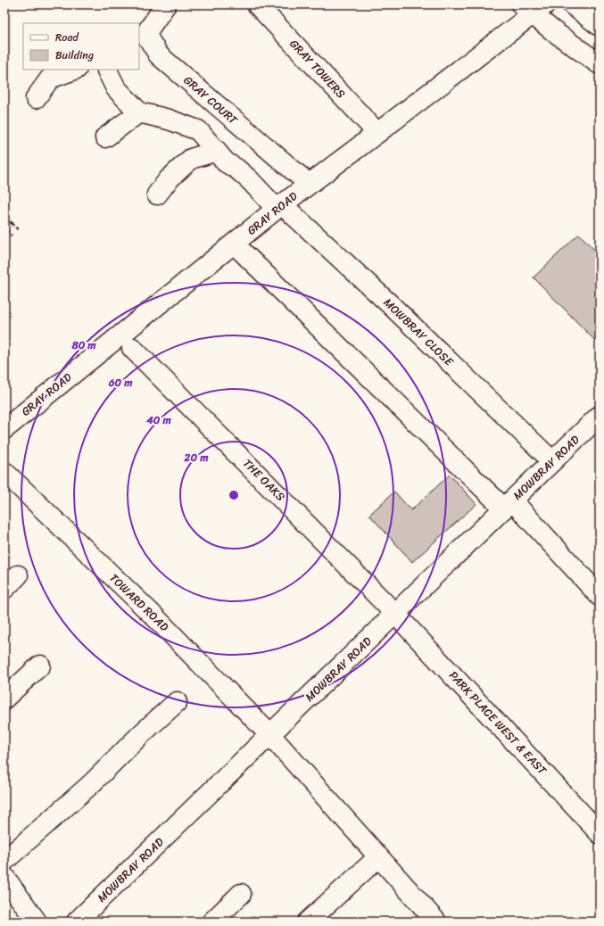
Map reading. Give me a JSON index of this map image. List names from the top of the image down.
{
  "streets": {
    "street": [
      "GRAY TOWERS",
      "GRAY COURT",
      "GRAY ROAD",
      "MOWBRAY CLOSE",
      "MOWBRAY ROAD",
      "THE OAKS",
      "TOWARD ROAD",
      "PARK PLACE WEST & EAST"
    ]
  },
  "crossings": [
    ["GRAY TOWERS", "GRAY ROAD"],
    ["GRAY COURT", "GRAY ROAD"],
    ["GRAY ROAD", "MOWBRAY CLOSE"],
    ["MOWBRAY CLOSE", "MOWBRAY ROAD"],
    ["MOWBRAY ROAD", "THE OAKS"],
    ["MOWBRAY ROAD", "TOWARD ROAD"],
    ["MOWBRAY ROAD", "PARK PLACE WEST & EAST"],
    ["THE OAKS", "PARK PLACE WEST & EAST"]
  ],
  "legend": ["Road", "Building"],
  "rings": [
    "80 m",
    "60 m",
    "40 m",
    "20 m"
  ]
}
